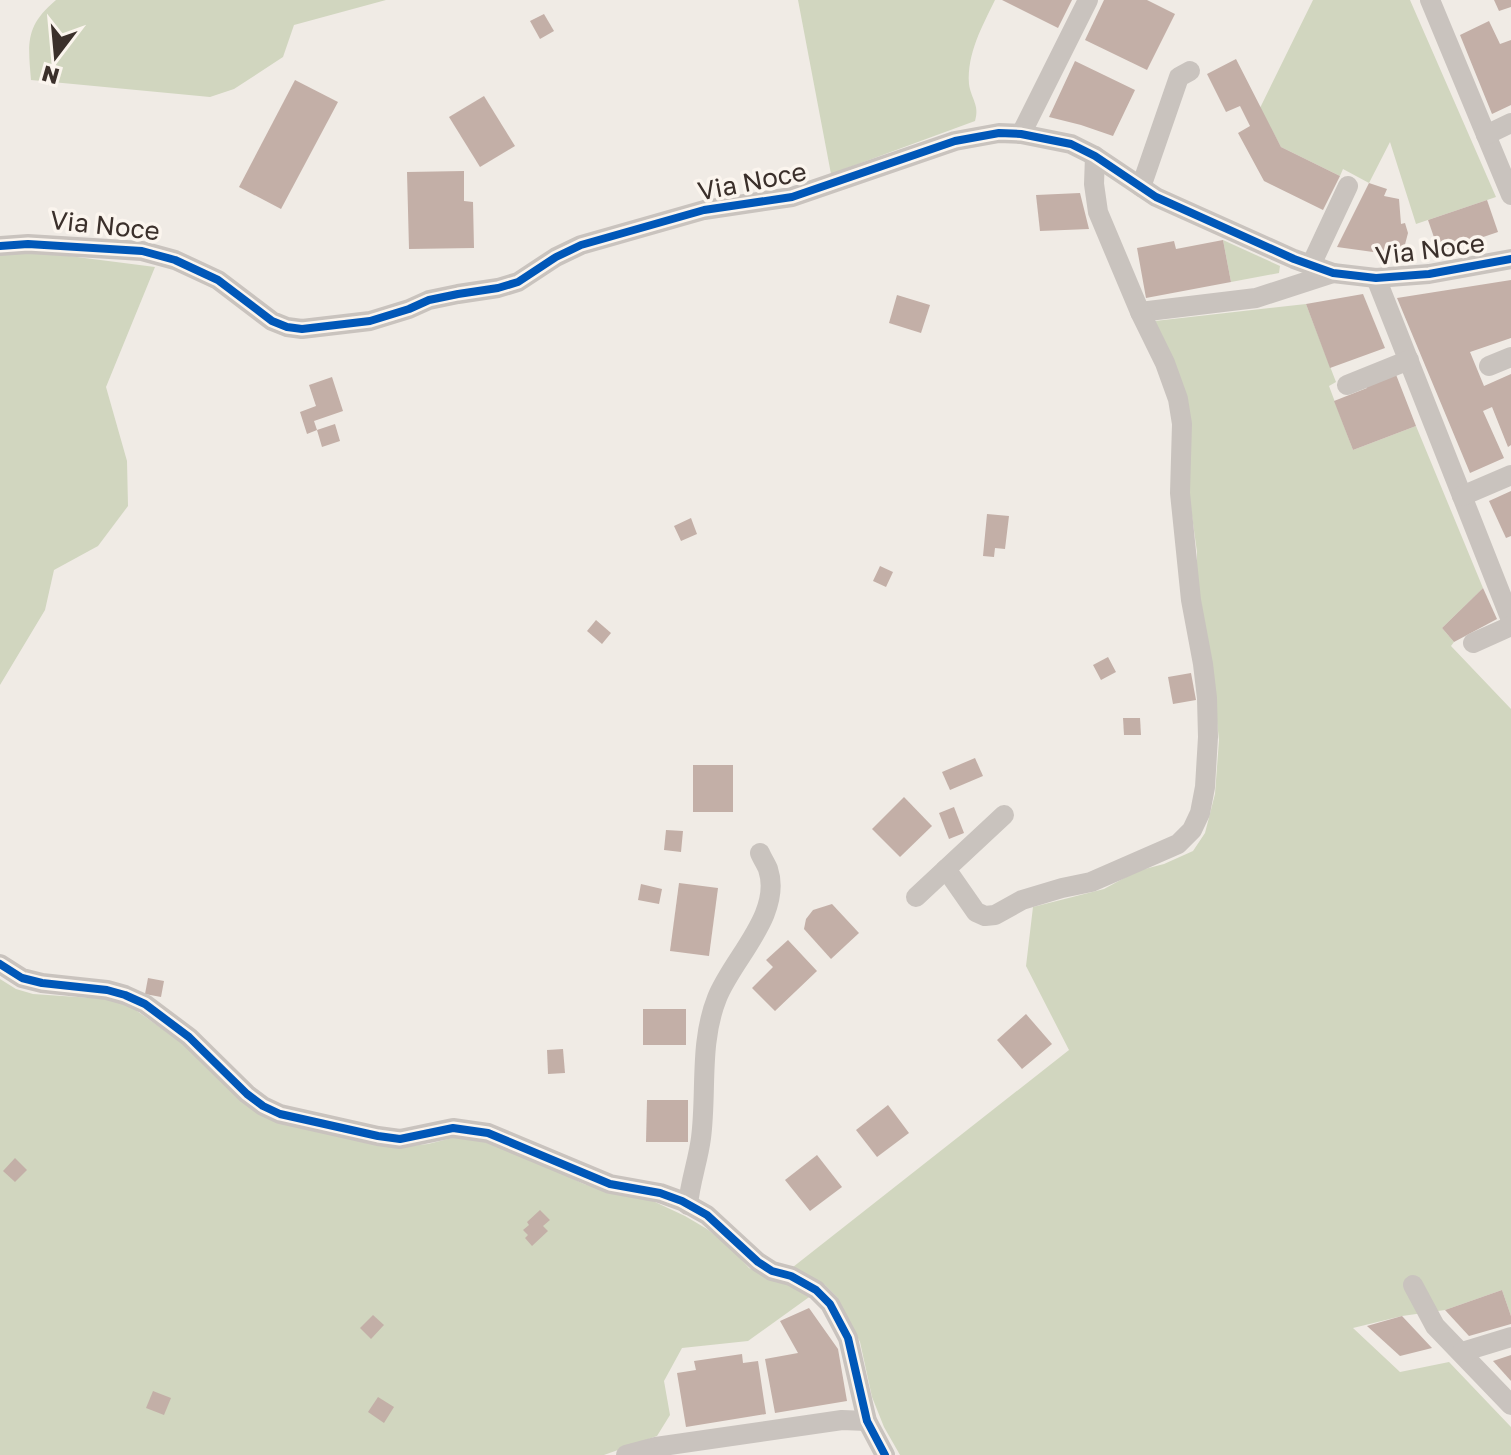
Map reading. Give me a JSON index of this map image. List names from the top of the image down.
{
  "streets": {
    "street": ["Via Noce"]
  },
  "north": "bottom"
}
